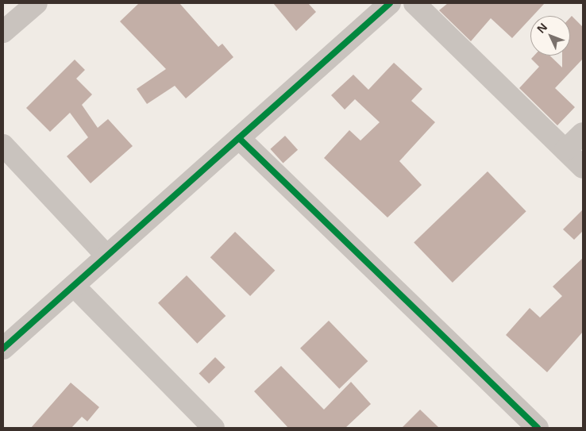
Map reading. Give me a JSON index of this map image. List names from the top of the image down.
{
  "north": "top left"
}
